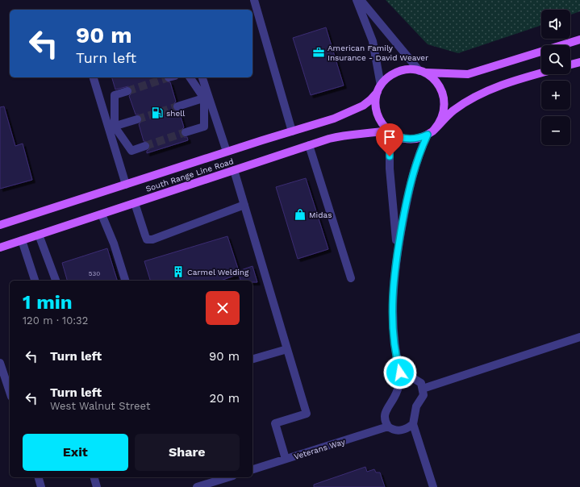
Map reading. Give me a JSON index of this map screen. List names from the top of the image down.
{
  "streets": {
    "main road": ["South Range Line Road"],
    "street": ["Veterans Way"]
  },
  "places": {
    "office": ["American Family Insurance - David Weaver"],
    "fuel station": ["shell"],
    "shop": ["Midas"],
    "building": ["Carmel Welding"]
  },
  "house_numbers": ["530"],
  "page": {
    "map_buttons": ["+", "−"],
    "turn": ["90 m", "Turn left"],
    "heading": ["1 min", "120 m · 10:32"],
    "list": [
      {
        "name": "Turn left",
        "value": "90 m"
      },
      {
        "name": "Turn left",
        "note": "West Walnut Street",
        "value": "20 m"
      }
    ],
    "buttons": ["Exit", "Share"]
  }
}
